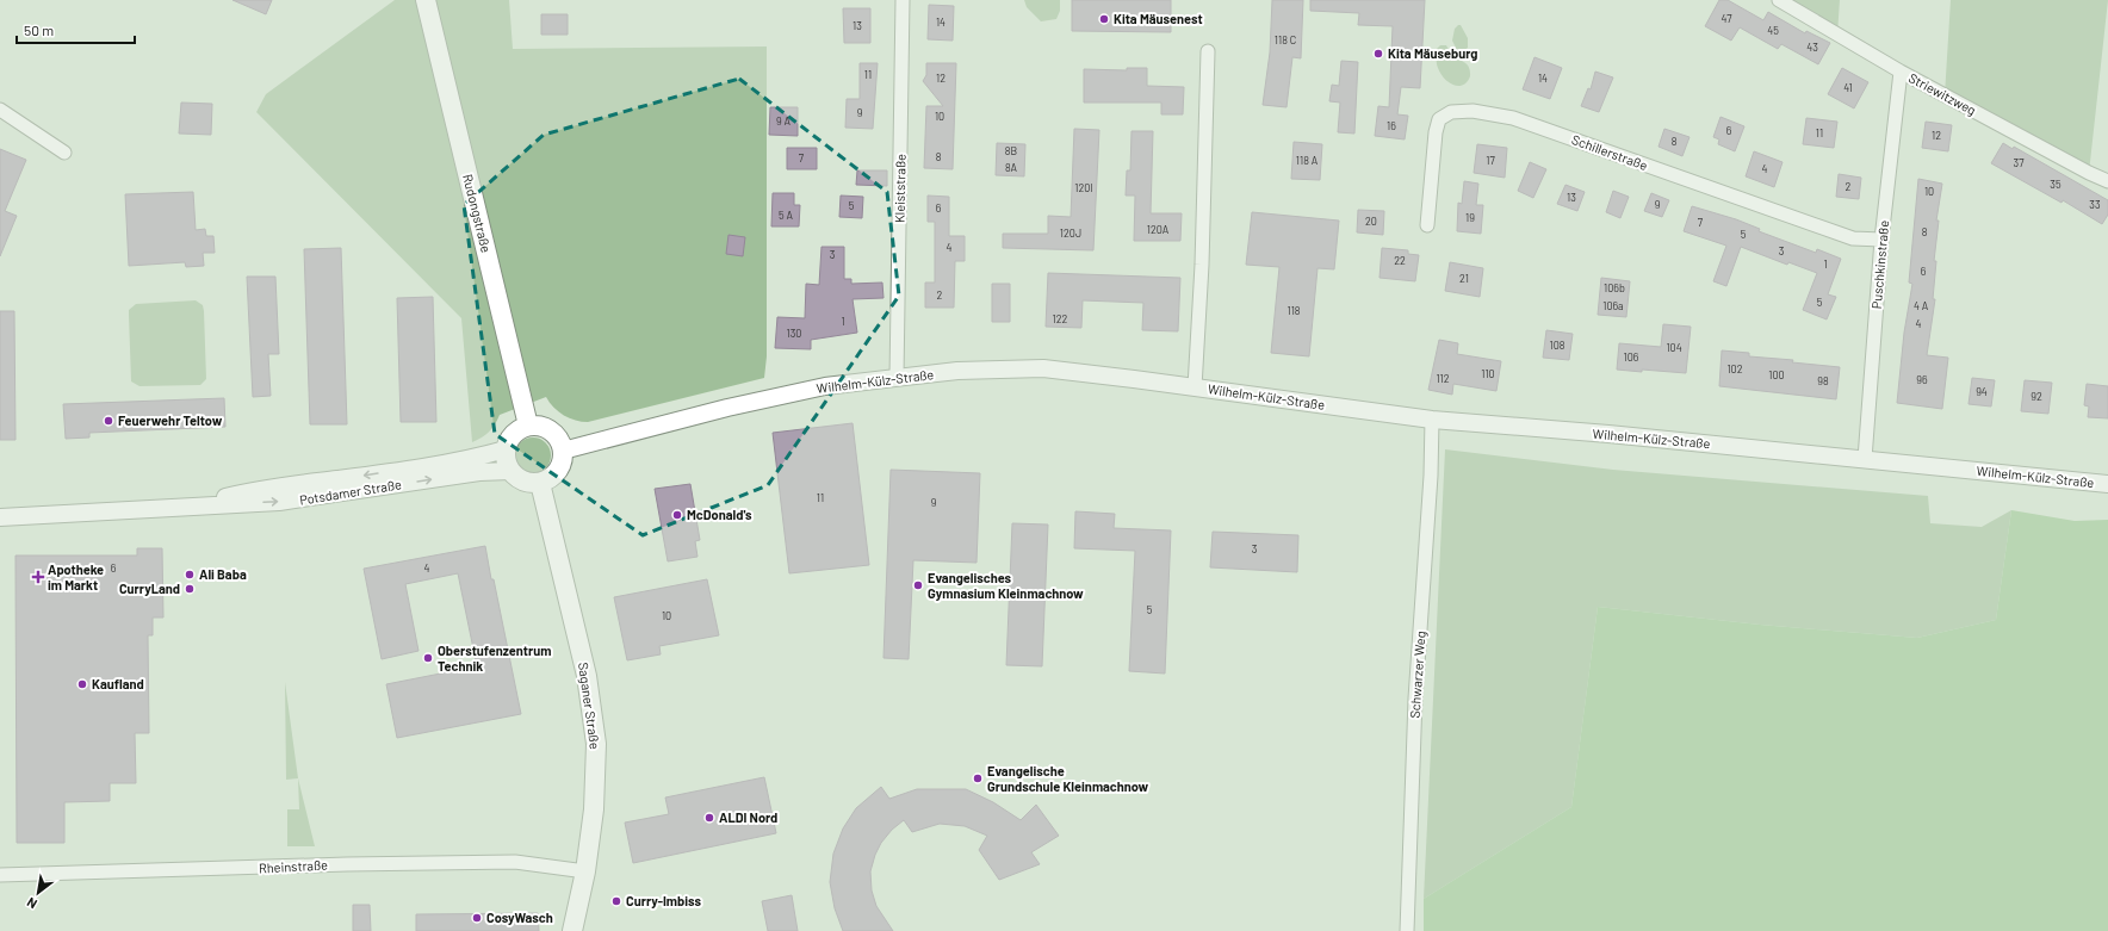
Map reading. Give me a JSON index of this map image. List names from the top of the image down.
{
  "streets": {
    "main road": ["Rudongstraße", "Saganer Straße"],
    "street": [
      "Striewitzweg",
      "Schillerstraße",
      "Kleiststraße",
      "Puschkinstraße",
      "Wilhelm-Külz-Straße",
      "Potsdamer Straße",
      "Schwarzer Weg",
      "Rheinstraße"
    ]
  },
  "crossings": [
    ["Striewitzweg", "Puschkinstraße"],
    ["Schillerstraße", "Puschkinstraße"],
    ["Kleiststraße", "Wilhelm-Külz-Straße"],
    ["Rudongstraße", "Wilhelm-Külz-Straße"],
    ["Rudongstraße", "Potsdamer Straße"],
    ["Rudongstraße", "Saganer Straße"],
    ["Puschkinstraße", "Wilhelm-Külz-Straße"],
    ["Wilhelm-Külz-Straße", "Potsdamer Straße"],
    ["Wilhelm-Külz-Straße", "Schwarzer Weg"],
    ["Wilhelm-Külz-Straße", "Saganer Straße"],
    ["Potsdamer Straße", "Saganer Straße"],
    ["Saganer Straße", "Rheinstraße"]
  ],
  "places": {
    "other": [
      "Kita Mäusenest",
      "Kita Mäuseburg",
      "Feuerwehr Teltow",
      "McDonald's",
      "Ali Baba",
      "Evangelisches Gymnasium Kleinmachnow",
      "CurryLand",
      "Oberstufenzentrum Technik",
      "Kaufland",
      "Evangelische Grundschule Kleinmachnow",
      "ALDI Nord",
      "Curry-Imbiss",
      "CosyWasch"
    ],
    "health": ["Apotheke im Markt"]
  },
  "house_numbers": [
    "47",
    "14",
    "13",
    "45",
    "118 C",
    "43",
    "11",
    "12",
    "14",
    "41",
    "9",
    "10",
    "9 A",
    "16",
    "6",
    "11",
    "12",
    "8",
    "8B",
    "8",
    "7",
    "118 A",
    "17",
    "37",
    "8A",
    "4",
    "35",
    "2",
    "120I",
    "10",
    "13",
    "9",
    "33",
    "5",
    "6",
    "5 A",
    "19",
    "20",
    "7",
    "120A",
    "8",
    "120J",
    "5",
    "4",
    "3",
    "3",
    "22",
    "1",
    "6",
    "21",
    "106b",
    "2",
    "5",
    "106a",
    "4 A",
    "118",
    "122",
    "1",
    "4",
    "130",
    "108",
    "104",
    "106",
    "102",
    "110",
    "100",
    "112",
    "96",
    "98",
    "94",
    "92",
    "11",
    "9",
    "3",
    "6",
    "4",
    "5",
    "10"
  ],
  "scale_bar": "50 m",
  "north": "bottom left"
}
